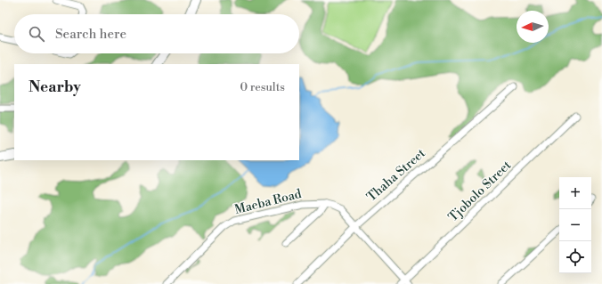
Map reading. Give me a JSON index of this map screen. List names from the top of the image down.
{
  "streets": {
    "street": ["Thaha Street", "Tjobolo Street", "Maeba Road"]
  },
  "crossings": [
    ["Thaha Street", "Maeba Road"],
    ["Tjobolo Street", "Maeba Road"]
  ],
  "north": "left",
  "page": {
    "search": "Search here",
    "heading": ["Nearby", "0 results"],
    "map_buttons": ["+", "−"]
  }
}
